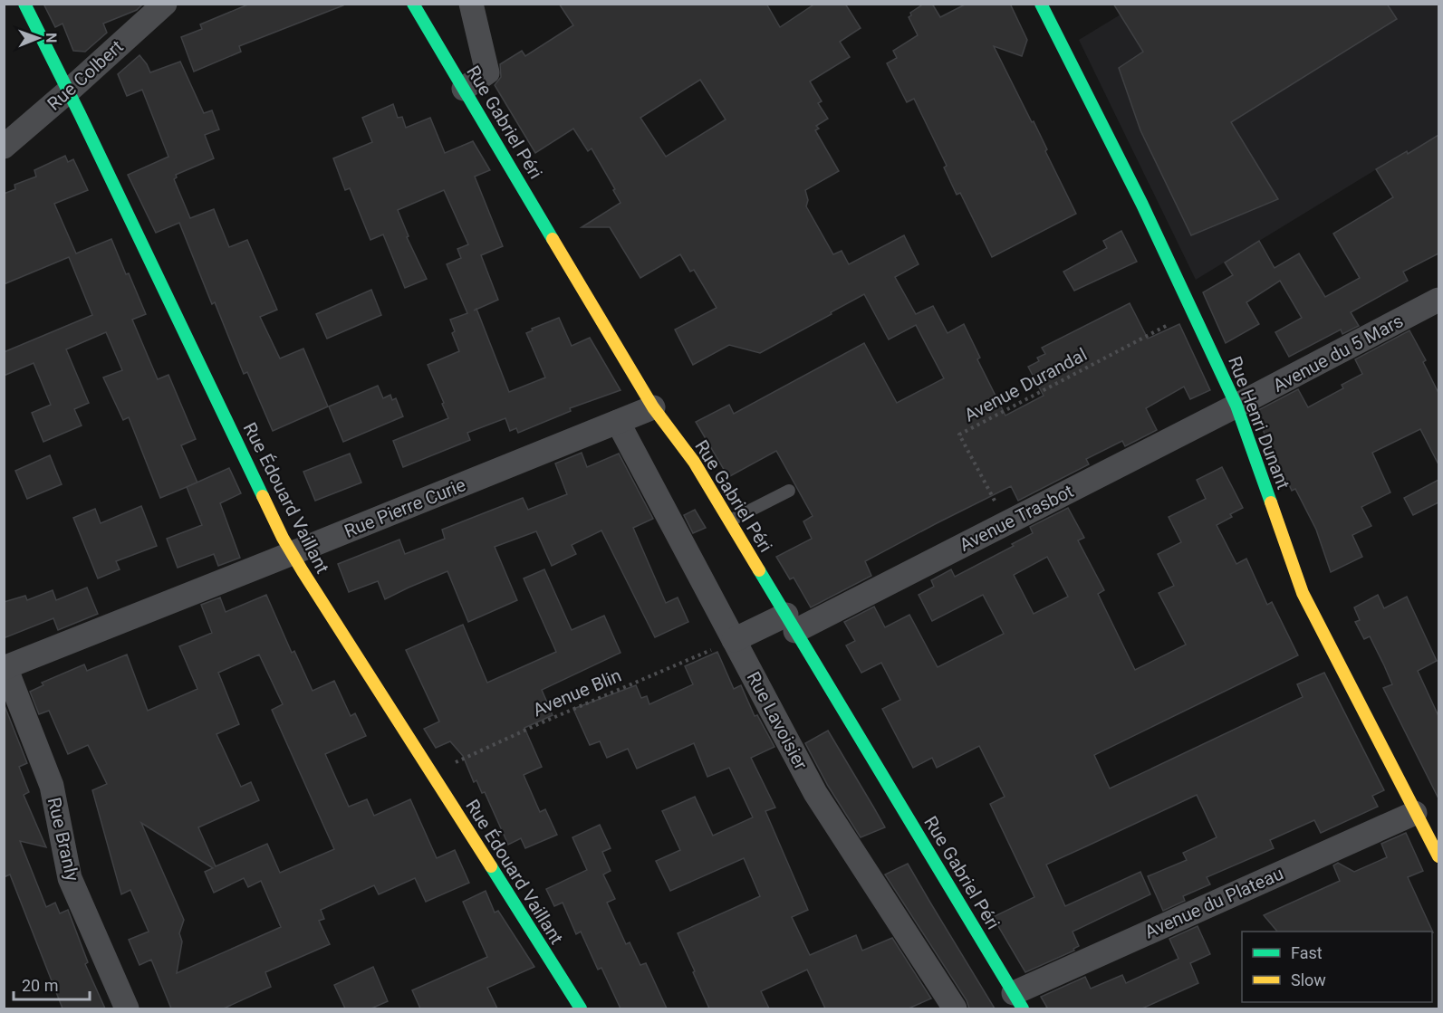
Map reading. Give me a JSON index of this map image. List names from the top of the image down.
{
  "streets": {
    "street": [
      "Rue Colbert",
      "Rue Gabriel Péri",
      "Avenue du 5 Mars",
      "Rue Henri Dunant",
      "Rue Édouard Vaillant",
      "Rue Pierre Curie",
      "Avenue Trasbot",
      "Rue Lavoisier",
      "Rue Branly",
      "Avenue du Plateau"
    ],
    "path": ["Avenue Durandal", "Avenue Blin"]
  },
  "crossings": [
    ["Rue Colbert", "Rue Édouard Vaillant"],
    ["Rue Gabriel Péri", "Rue Pierre Curie"],
    ["Rue Gabriel Péri", "Avenue Trasbot"],
    ["Rue Gabriel Péri", "Avenue du Plateau"],
    ["Avenue du 5 Mars", "Rue Henri Dunant"],
    ["Avenue du 5 Mars", "Avenue Trasbot"],
    ["Avenue Durandal", "Rue Henri Dunant"],
    ["Avenue Durandal", "Avenue Trasbot"],
    ["Rue Henri Dunant", "Avenue Trasbot"],
    ["Rue Henri Dunant", "Avenue du Plateau"],
    ["Rue Édouard Vaillant", "Rue Pierre Curie"],
    ["Rue Édouard Vaillant", "Avenue Blin"],
    ["Rue Pierre Curie", "Rue Lavoisier"],
    ["Rue Pierre Curie", "Rue Branly"],
    ["Avenue Trasbot", "Avenue Blin"],
    ["Avenue Trasbot", "Rue Lavoisier"],
    ["Avenue Blin", "Rue Lavoisier"]
  ],
  "legend": ["Fast", "Slow"],
  "scale_bar": "20 m",
  "north": "right"
}
